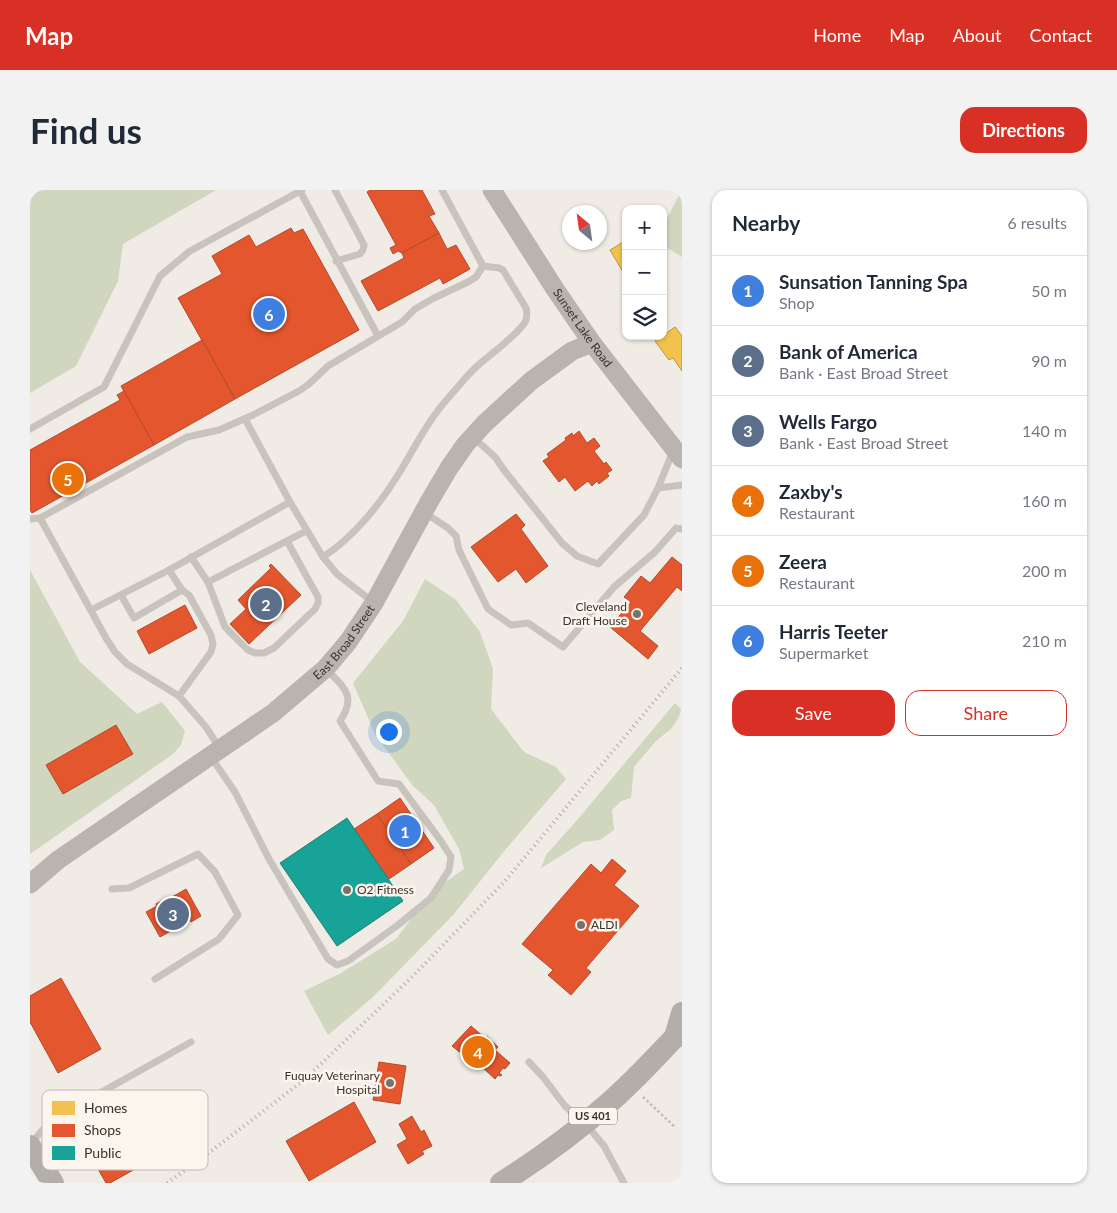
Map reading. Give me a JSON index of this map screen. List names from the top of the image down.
{
  "streets": {
    "highway": ["US 401"],
    "main road": ["Sunset Lake Road", "East Broad Street"]
  },
  "crossings": [
    ["Sunset Lake Road", "East Broad Street"]
  ],
  "places": [
    "Cleveland Draft House",
    "O2 Fitness",
    "ALDI",
    "Fuquay Veterinary Hospital"
  ],
  "legend": ["Homes", "Shops", "Public"],
  "north": "top left",
  "page": {
    "header": "Map",
    "nav": [
      "Home",
      "Map",
      "About",
      "Contact"
    ],
    "buttons": [
      "Directions",
      ["Save", "Share"]
    ],
    "title": "Find us",
    "heading": ["Nearby", "6 results"],
    "map_buttons": ["+", "−"],
    "list": [
      {
        "mark": "1",
        "name": "Sunsation Tanning Spa",
        "note": "Shop",
        "value": "50 m"
      },
      {
        "mark": "2",
        "name": "Bank of America",
        "note": "Bank · East Broad Street",
        "value": "90 m"
      },
      {
        "mark": "3",
        "name": "Wells Fargo",
        "note": "Bank · East Broad Street",
        "value": "140 m"
      },
      {
        "mark": "4",
        "name": "Zaxby's",
        "note": "Restaurant",
        "value": "160 m"
      },
      {
        "mark": "5",
        "name": "Zeera",
        "note": "Restaurant",
        "value": "200 m"
      },
      {
        "mark": "6",
        "name": "Harris Teeter",
        "note": "Supermarket",
        "value": "210 m"
      }
    ],
    "pins": [
      "6",
      "5",
      "2",
      "1",
      "3",
      "4"
    ]
  }
}
